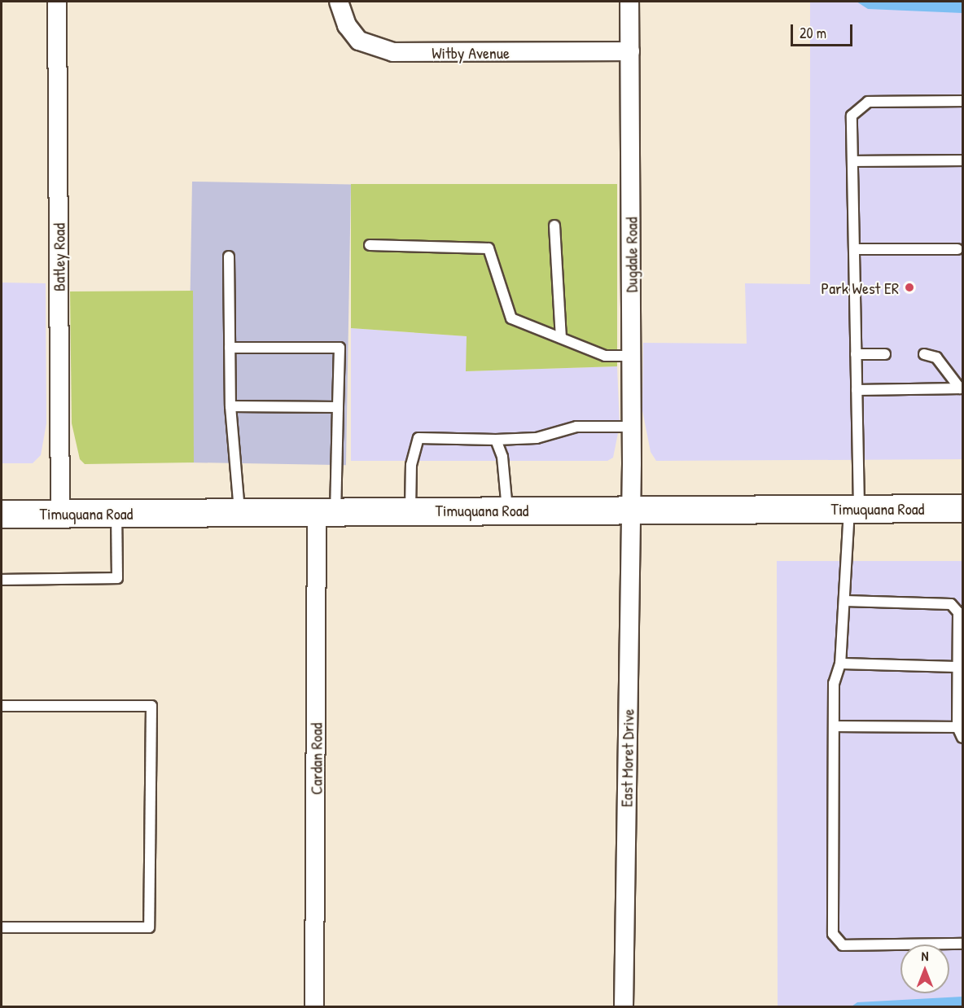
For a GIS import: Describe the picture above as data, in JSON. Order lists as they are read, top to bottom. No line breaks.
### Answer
{"streets":{"main road":["Timuquana Road"],"street":["Witby Avenue","Dugdale Road","Batley Road","East Moret Drive","Cardan Road"]},"crossings":[["Witby Avenue","Dugdale Road"],["Dugdale Road","Timuquana Road"],["Dugdale Road","East Moret Drive"],["Batley Road","Timuquana Road"],["Timuquana Road","East Moret Drive"],["Timuquana Road","Cardan Road"]],"places":["Park West ER"],"scale_bar":"20 m","north":"top"}
